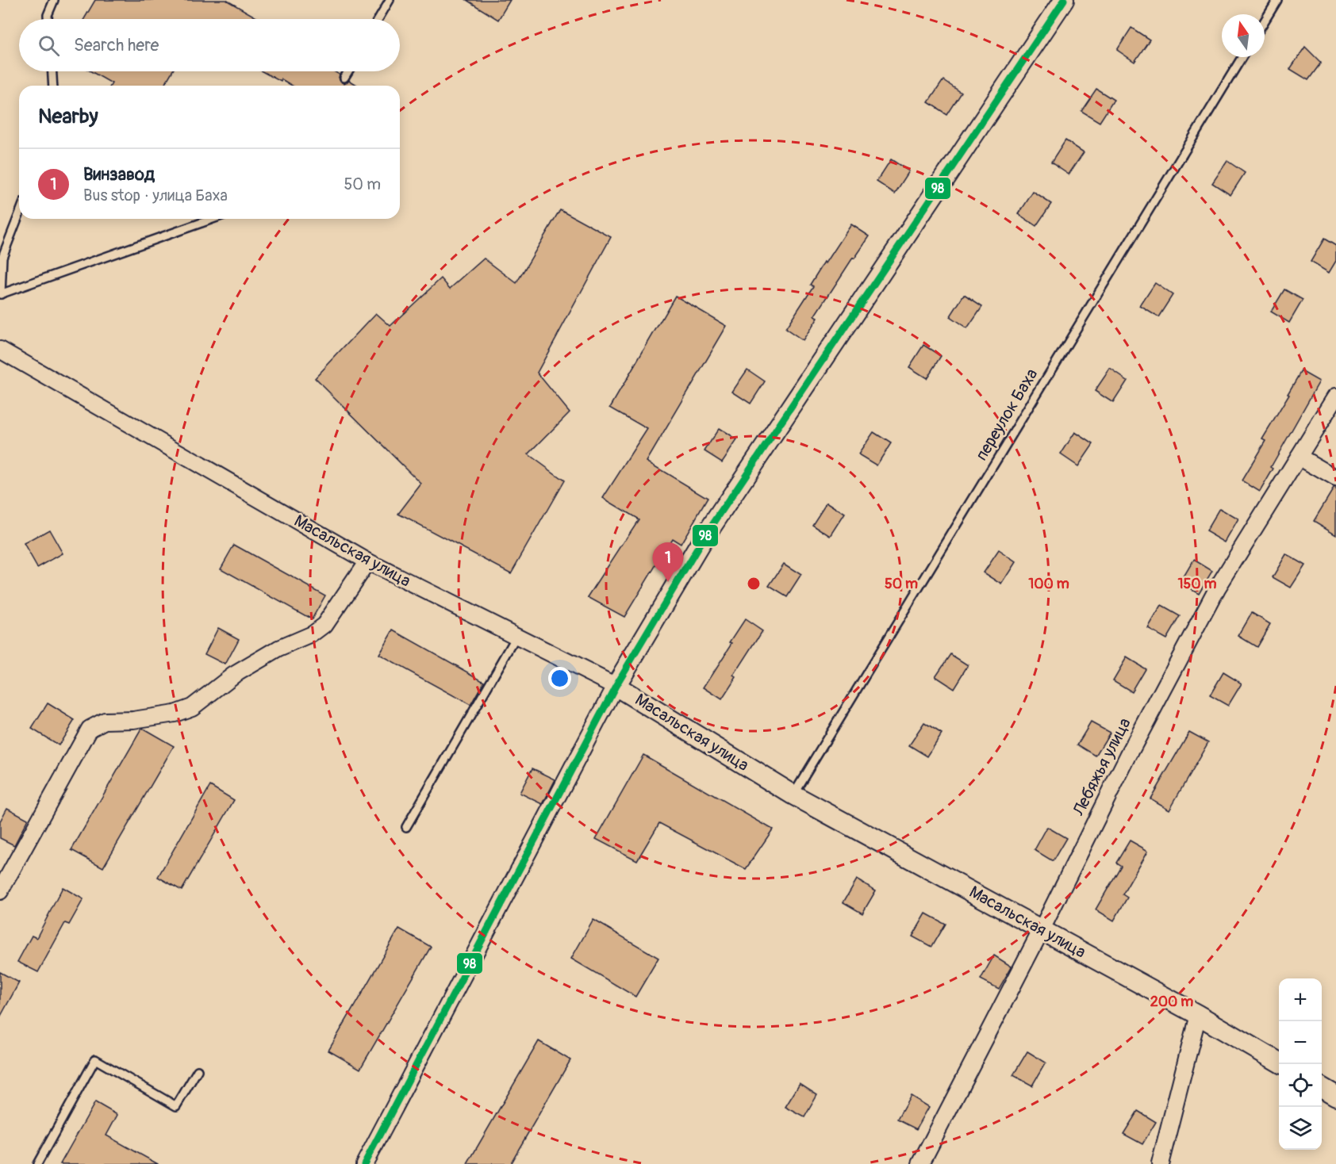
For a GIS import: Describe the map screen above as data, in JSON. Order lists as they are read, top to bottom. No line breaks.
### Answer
{"streets":{"street":["Масальская улица","Лебяжья улица"],"lane":["переулок Баха"]},"crossings":[["переулок Баха","Масальская улица"],["Масальская улица","Лебяжья улица"]],"lines":["transit line 98"],"north":"top","page":{"search":"Search here","heading":"Nearby","list":[{"mark":"1","name":"Винзавод","note":"Bus stop · улица Баха","value":"50 m"}],"pins":"1","map_buttons":["+","−"]},"rings":["50 m","100 m","150 m","200 m"]}
